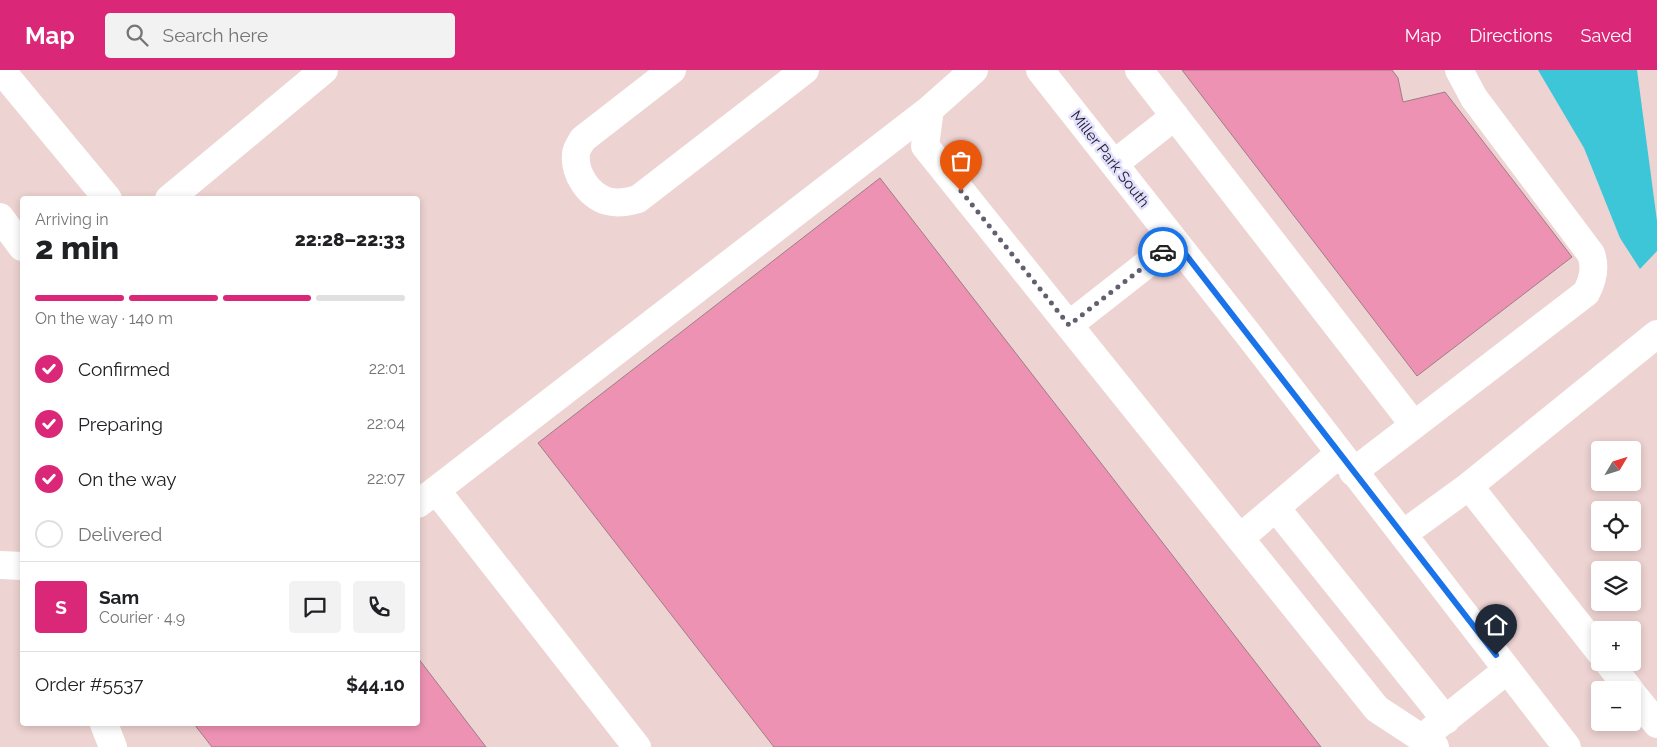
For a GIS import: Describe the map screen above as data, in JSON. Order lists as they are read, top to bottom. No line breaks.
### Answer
{"streets":{"street":["Miller Park South"]},"north":"top right","page":{"header":"Map","search":"Search here","nav":["Map","Directions","Saved"],"heading":["2 min","Arriving in","22:28–22:33"],"panel":["Sam","Courier · 4.9","Order #5537","$44.10"],"bar":"On the way · 140 m","list":[["Confirmed","22:01"],["Preparing","22:04"],["On the way","22:07"],"Delivered"],"map_buttons":["+","−"],"round":"S"}}
